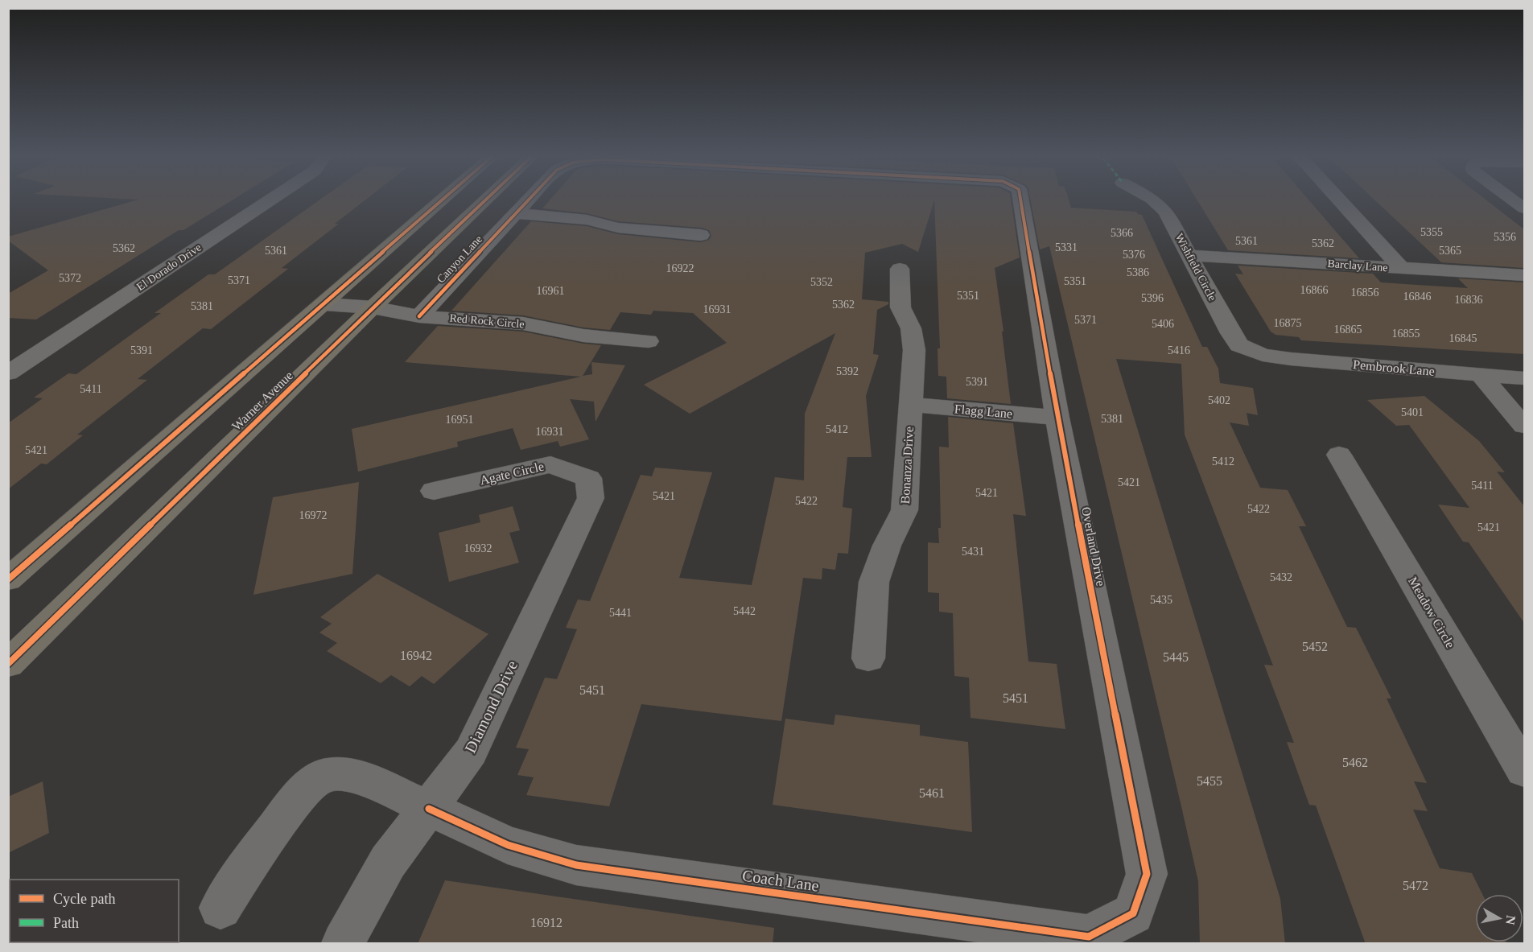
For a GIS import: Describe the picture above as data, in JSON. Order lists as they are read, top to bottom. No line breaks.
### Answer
{"streets":{"main road":["Warner Avenue"],"street":["Canyon Lane","Barclay Lane","El Dorado Drive","Wishfield Circle","Red Rock Circle","Pembrook Lane","Flagg Lane","Bonanza Drive","Agate Circle","Overland Drive","Meadow Circle","Diamond Drive","Coach Lane"]},"crossings":[["Canyon Lane","Red Rock Circle"],["Barclay Lane","Wishfield Circle"],["Wishfield Circle","Pembrook Lane"],["Red Rock Circle","Warner Avenue"],["Flagg Lane","Bonanza Drive"],["Flagg Lane","Overland Drive"],["Agate Circle","Diamond Drive"],["Overland Drive","Coach Lane"],["Diamond Drive","Coach Lane"]],"house_numbers":["5355","5366","5356","5361","5362","5331","5362","5361","5365","5376","16922","5386","5372","5371","5351","5352","16866","16961","16856","5351","16846","5396","16836","5362","5381","16931","5371","16875","5406","16865","16855","16845","5391","5416","5392","5391","5411","5402","5401","5381","16951","5412","16931","5421","5412","5421","5411","5421","5421","5422","5422","16972","5421","16932","5431","5432","5435","5442","5441","5452","16942","5445","5451","5451","5462","5455","5461","5472","16912"],"legend":["Cycle path","Path"],"north":"right"}
